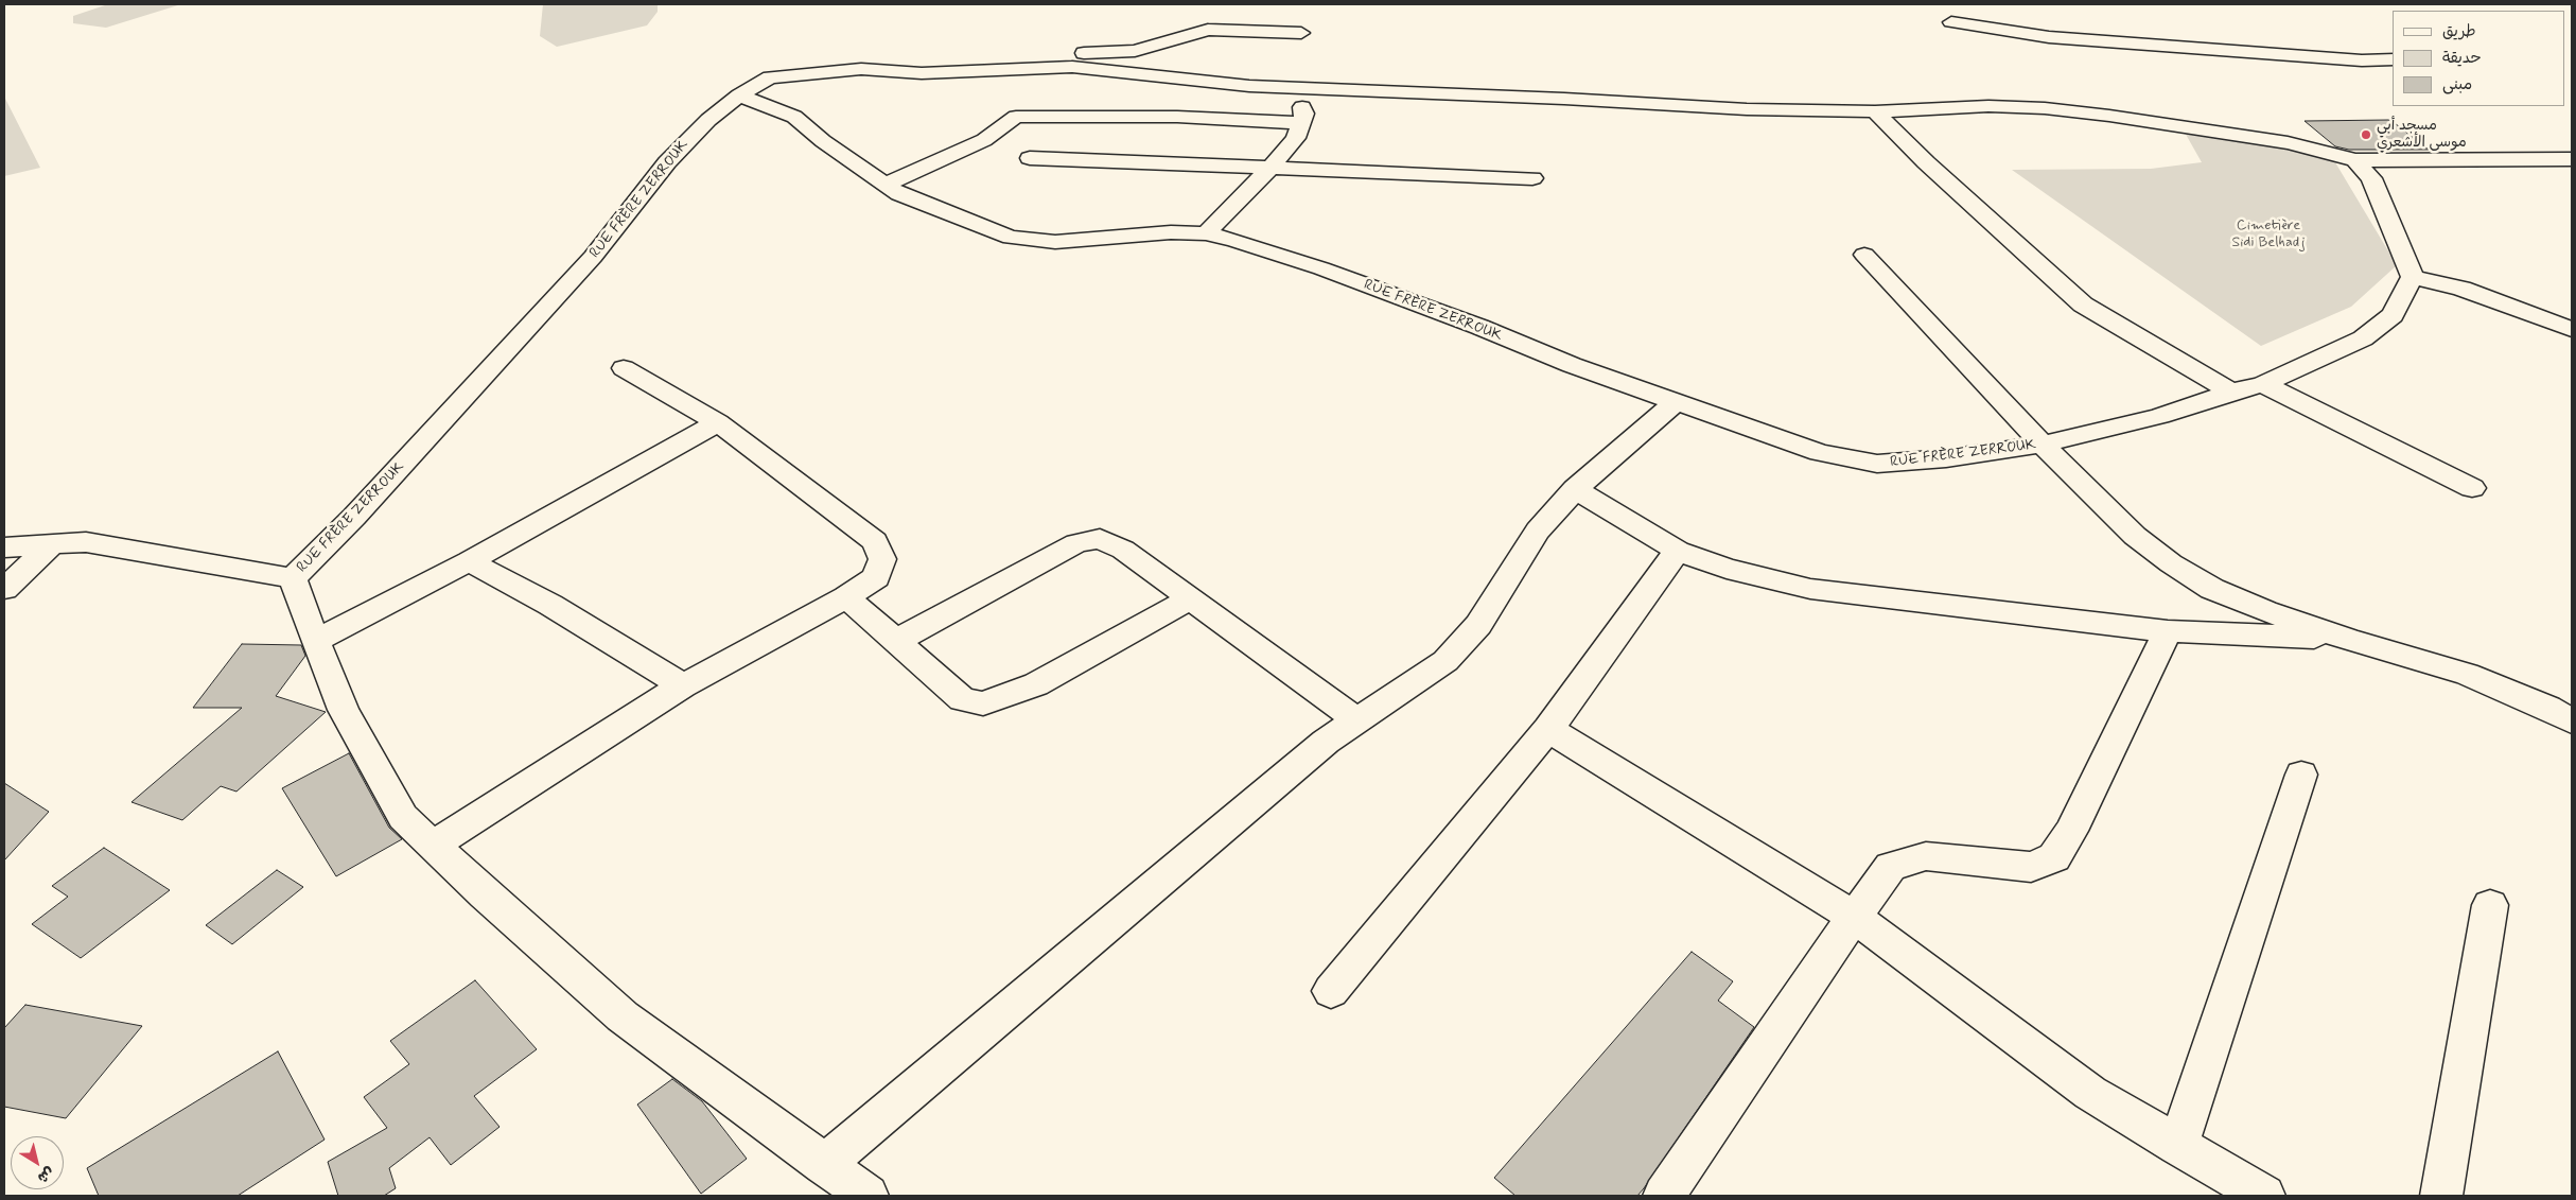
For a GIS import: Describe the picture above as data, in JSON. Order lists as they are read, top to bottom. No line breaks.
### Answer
{"streets":{"street":["RUE FRÈRE ZERROUK"]},"parks":["Cimetière Sidi Belhadj"],"places":["مسجد أبي موسى الأشعري"],"legend":["طريق","حديقة","مبنى"],"north":"bottom right"}
